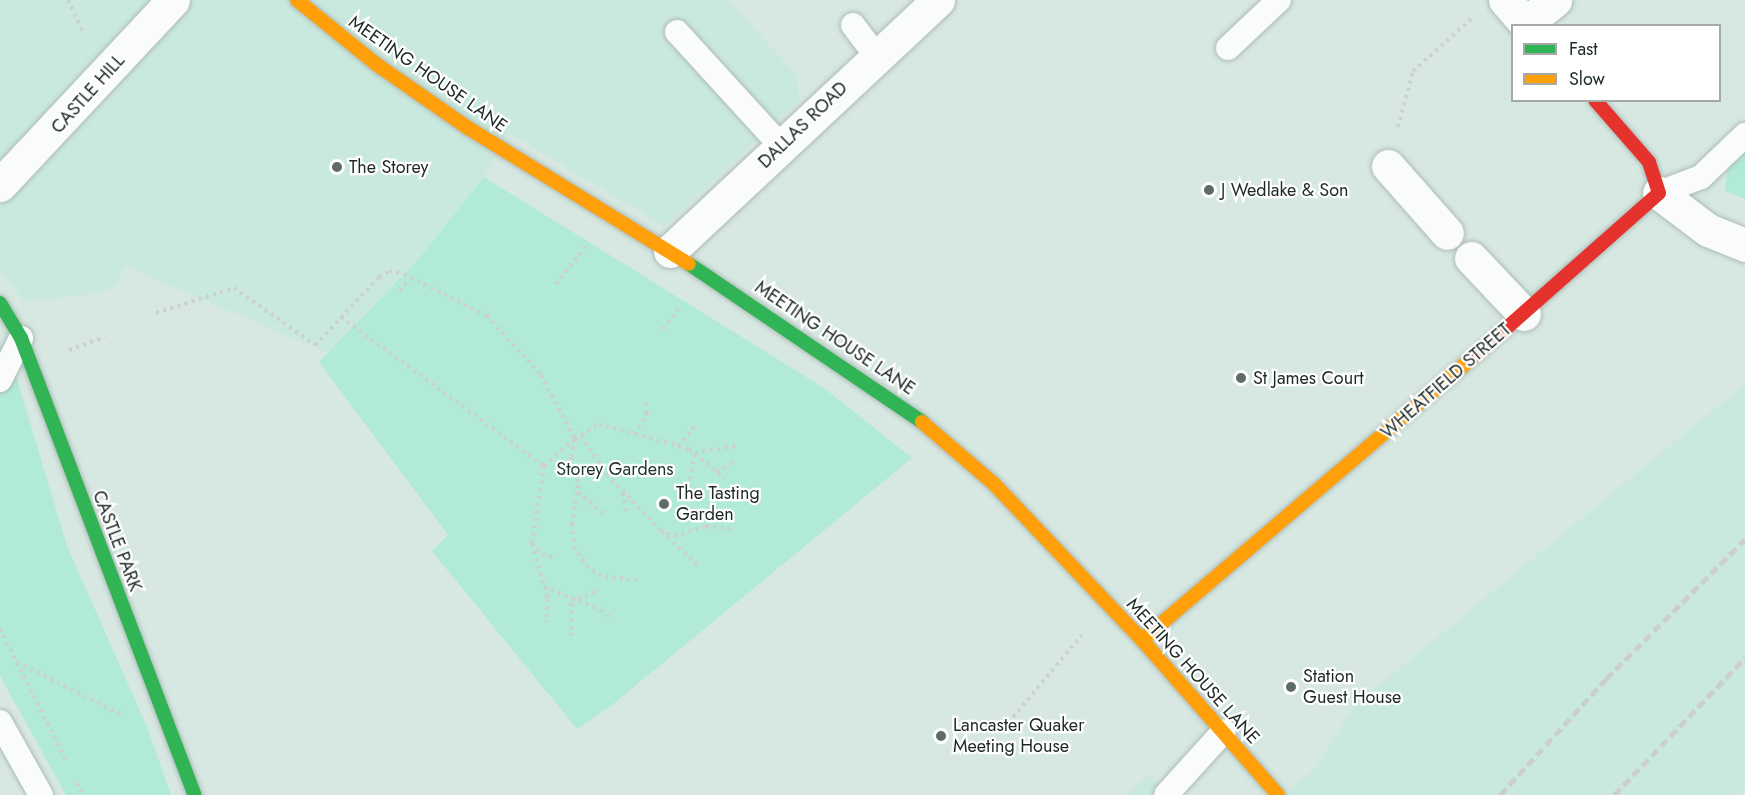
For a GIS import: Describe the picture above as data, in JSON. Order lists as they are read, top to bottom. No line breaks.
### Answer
{"streets":{"street":["MEETING HOUSE LANE","CASTLE HILL","DALLAS ROAD","WHEATFIELD STREET","CASTLE PARK"]},"crossings":[["MEETING HOUSE LANE","DALLAS ROAD"],["MEETING HOUSE LANE","WHEATFIELD STREET"]],"parks":["Storey Gardens"],"places":["The Storey","J Wedlake & Son","St James Court","The Tasting Garden","Station Guest House","Lancaster Quaker Meeting House"],"legend":["Fast","Slow"]}
